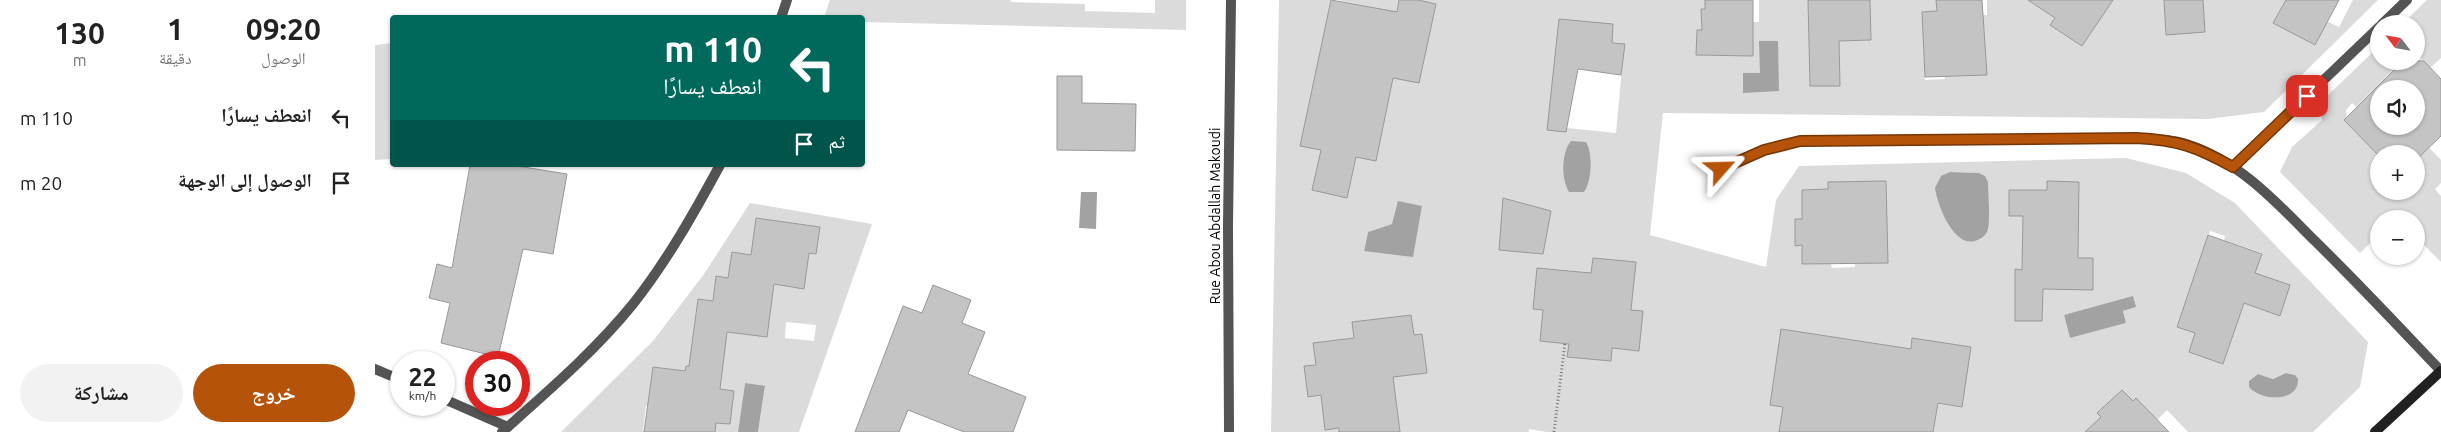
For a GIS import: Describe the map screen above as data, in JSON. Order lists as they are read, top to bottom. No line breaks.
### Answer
{"streets":{"street":["Rue Abou Abdallah Makoudi"]},"north":"top left","page":{"eta":["09:20","الوصول","1","دقيقة","130","m"],"map_buttons":["+","−"],"turn":["110 m","انعطف يسارًا"],"list":[{"name":"انعطف يسارًا","value":"110 m"},{"name":"الوصول إلى الوجهة","value":"20 m"}],"then":"ثم","speed":"22 km/h","limit":"30","buttons":["خروج","مشاركة"]}}
